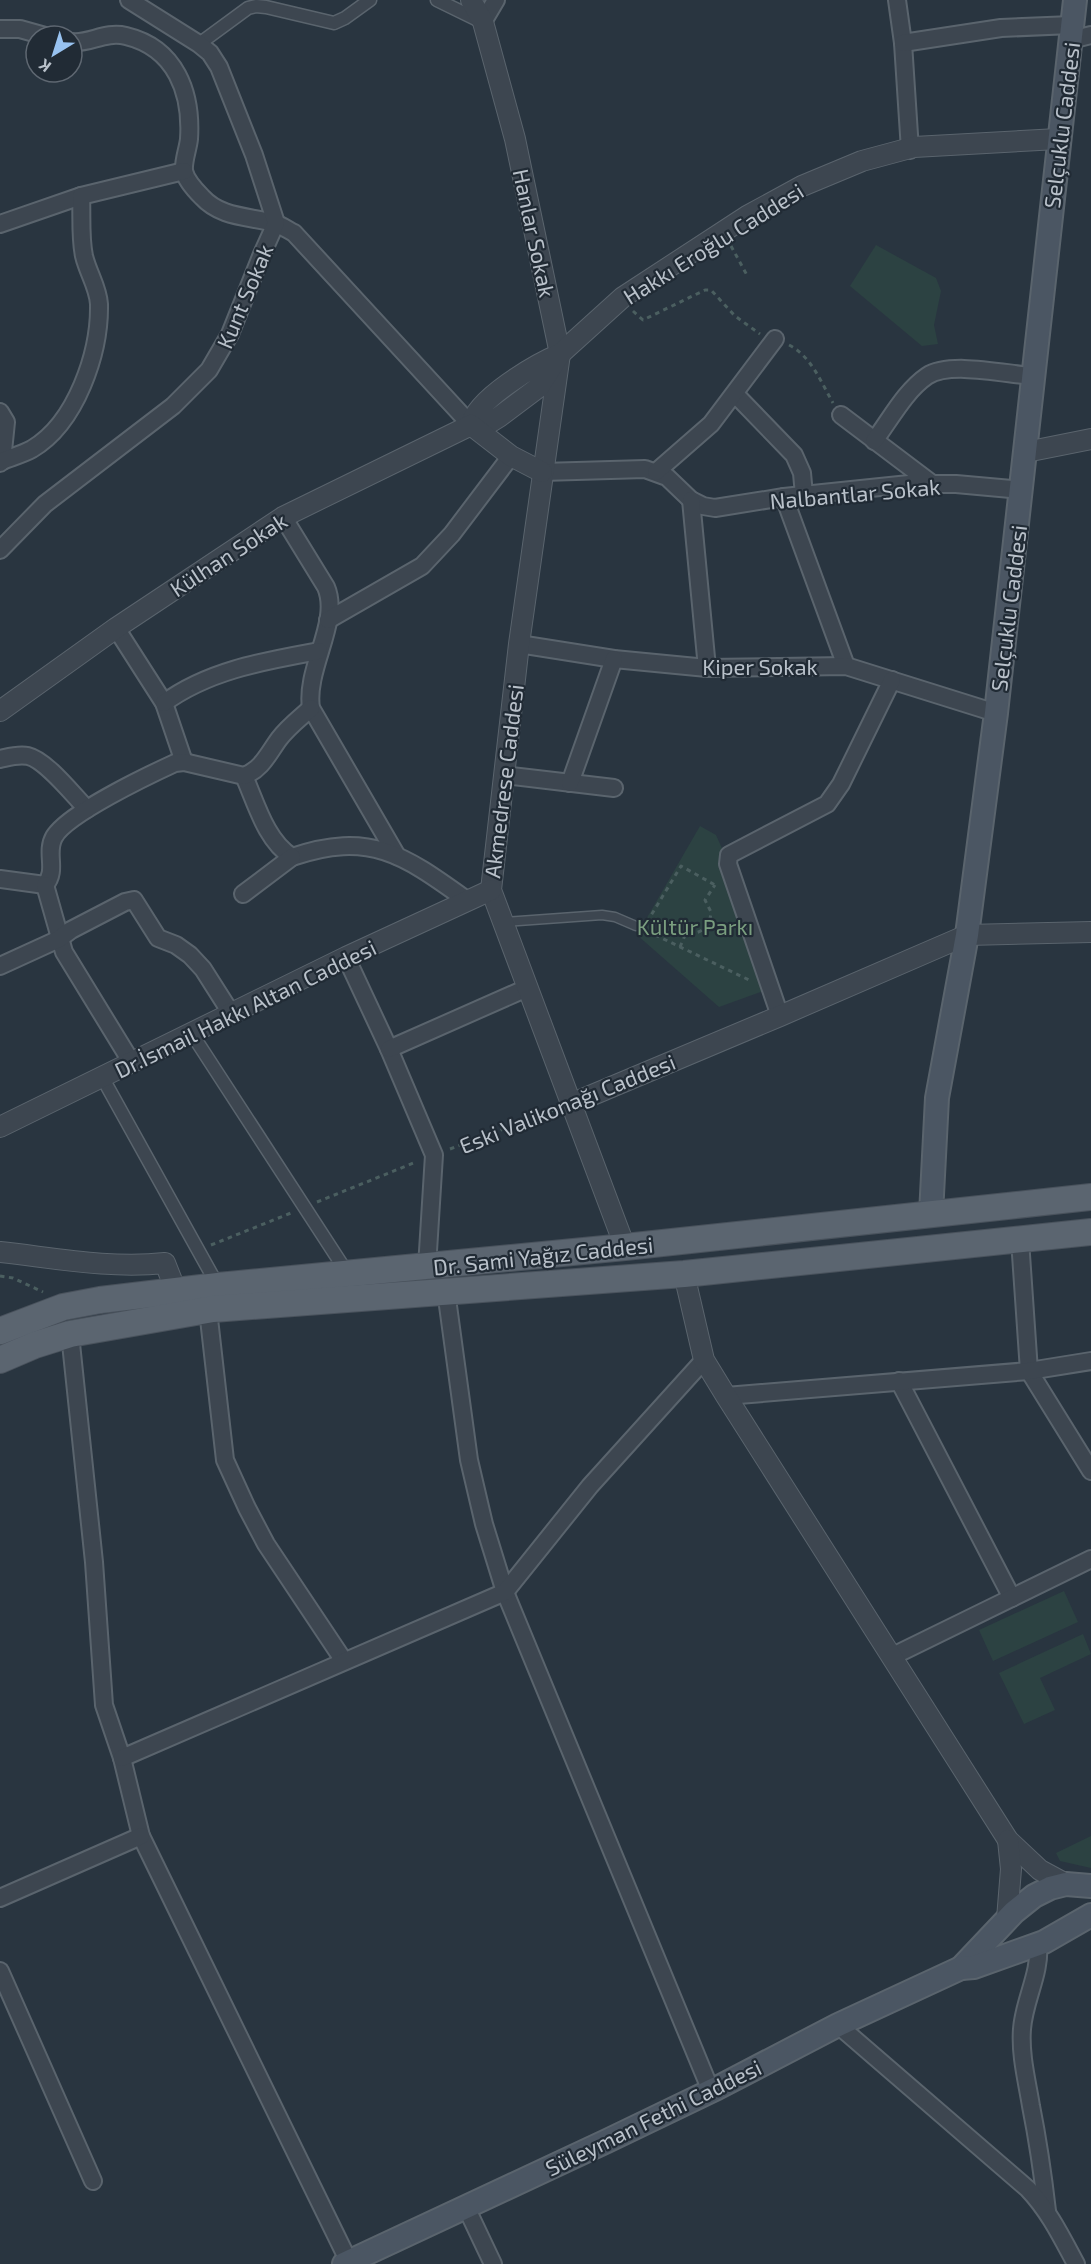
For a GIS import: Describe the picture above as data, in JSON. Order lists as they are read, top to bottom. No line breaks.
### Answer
{"streets":{"main road":["Selçuklu Caddesi","Dr. Sami Yağız Caddesi","Süleyman Fethi Caddesi"],"street":["Hanlar Sokak","Hakkı Eroğlu Caddesi","Kunt Sokak","Nalbantlar Sokak","Külhan Sokak","Kiper Sokak","Akmedrese Caddesi","Dr.İsmail Hakkı Altan Caddesi","Eski Valikonağı Caddesi"]},"crossings":[["Selçuklu Caddesi","Hakkı Eroğlu Caddesi"],["Selçuklu Caddesi","Nalbantlar Sokak"],["Selçuklu Caddesi","Kiper Sokak"],["Selçuklu Caddesi","Eski Valikonağı Caddesi"],["Selçuklu Caddesi","Dr. Sami Yağız Caddesi"],["Hanlar Sokak","Hakkı Eroğlu Caddesi"],["Hanlar Sokak","Nalbantlar Sokak"],["Hanlar Sokak","Akmedrese Caddesi"],["Nalbantlar Sokak","Akmedrese Caddesi"],["Kiper Sokak","Akmedrese Caddesi"],["Akmedrese Caddesi","Dr.İsmail Hakkı Altan Caddesi"],["Akmedrese Caddesi","Eski Valikonağı Caddesi"],["Akmedrese Caddesi","Dr. Sami Yağız Caddesi"]],"parks":["Kültür Parkı"],"north":"bottom left"}
